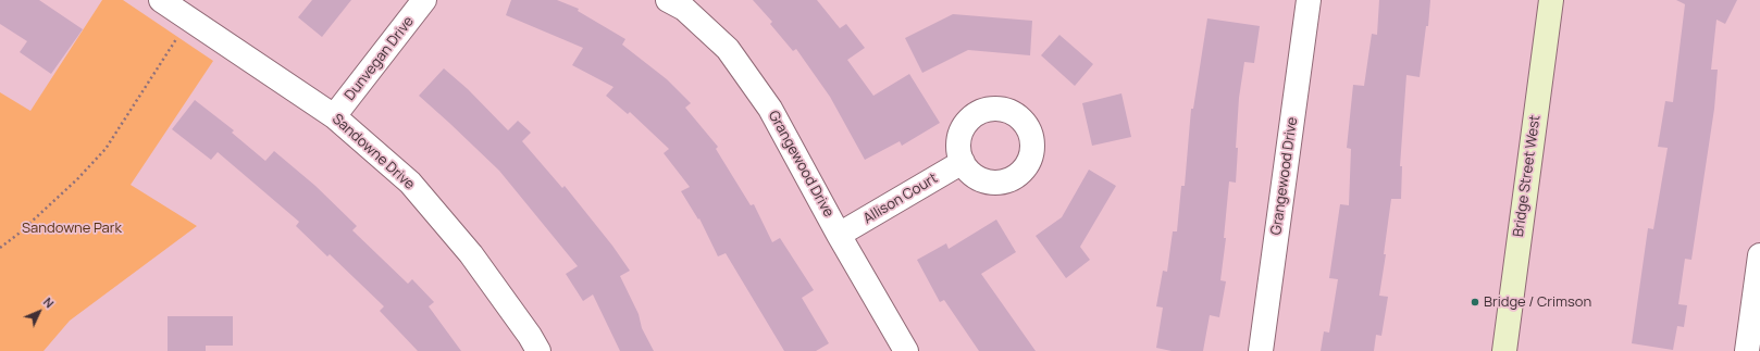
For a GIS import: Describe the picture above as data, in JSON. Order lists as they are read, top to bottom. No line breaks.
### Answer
{"streets":{"main road":["Bridge Street West"],"street":["Dunvegan Drive","Sandowne Drive","Grangewood Drive","Allison Court"]},"crossings":[["Dunvegan Drive","Sandowne Drive"],["Grangewood Drive","Allison Court"]],"parks":["Sandowne Park"],"places":["Bridge / Crimson"],"north":"top right"}
